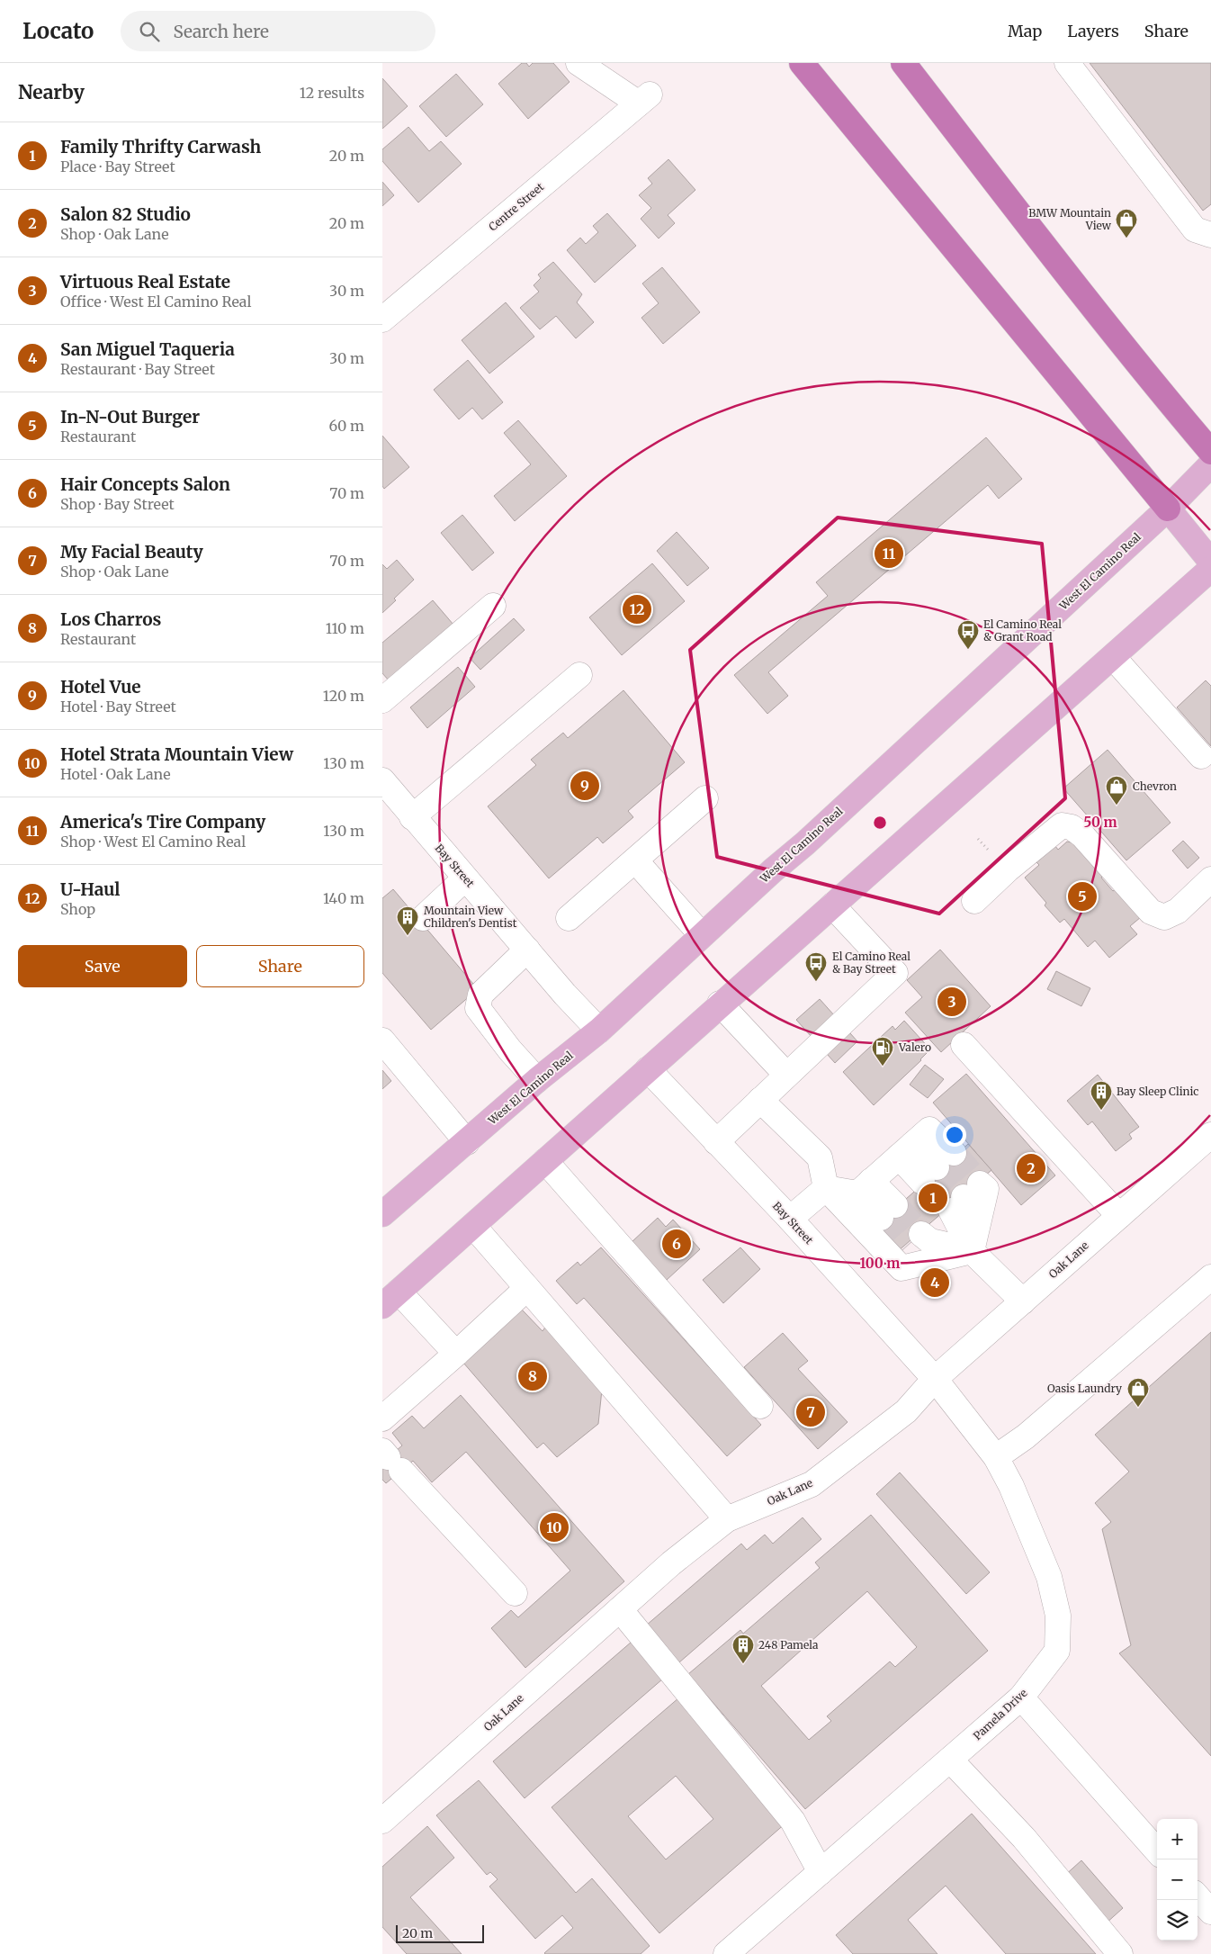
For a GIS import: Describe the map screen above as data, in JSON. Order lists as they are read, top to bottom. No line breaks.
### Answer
{"streets":{"main road":["West El Camino Real"],"street":["Centre Street","Bay Street","Oak Lane","Pamela Drive"]},"crossings":[["West El Camino Real","Bay Street"],["Bay Street","Oak Lane"],["Bay Street","Pamela Drive"],["Oak Lane","Pamela Drive"]],"places":{"shop":["BMW Mountain View","Chevron","Oasis Laundry"],"bus stop":["El Camino Real & Grant Road","El Camino Real & Bay Street"],"building":["Mountain View Children's Dentist","Bay Sleep Clinic","248 Pamela"],"fuel station":["Valero"]},"scale_bar":"20 m","page":{"header":"Locato","search":"Search here","nav":["Map","Layers","Share"],"heading":["Nearby","12 results"],"list":[{"mark":"1","name":"Family Thrifty Carwash","note":"Place · Bay Street","value":"20 m"},{"mark":"2","name":"Salon 82 Studio","note":"Shop · Oak Lane","value":"20 m"},{"mark":"3","name":"Virtuous Real Estate","note":"Office · West El Camino Real","value":"30 m"},{"mark":"4","name":"San Miguel Taqueria","note":"Restaurant · Bay Street","value":"30 m"},{"mark":"5","name":"In-N-Out Burger","note":"Restaurant","value":"60 m"},{"mark":"6","name":"Hair Concepts Salon","note":"Shop · Bay Street","value":"70 m"},{"mark":"7","name":"My Facial Beauty","note":"Shop · Oak Lane","value":"70 m"},{"mark":"8","name":"Los Charros","note":"Restaurant","value":"110 m"},{"mark":"9","name":"Hotel Vue","note":"Hotel · Bay Street","value":"120 m"},{"mark":"10","name":"Hotel Strata Mountain View","note":"Hotel · Oak Lane","value":"130 m"},{"mark":"11","name":"America's Tire Company","note":"Shop · West El Camino Real","value":"130 m"},{"mark":"12","name":"U-Haul","note":"Shop","value":"140 m"}],"pins":["11","12","9","5","3","2","1","6","4","8","7","10"],"buttons":["Save","Share"],"map_buttons":["+","−"],"scale":"20 m"},"rings":["50 m","100 m"]}
